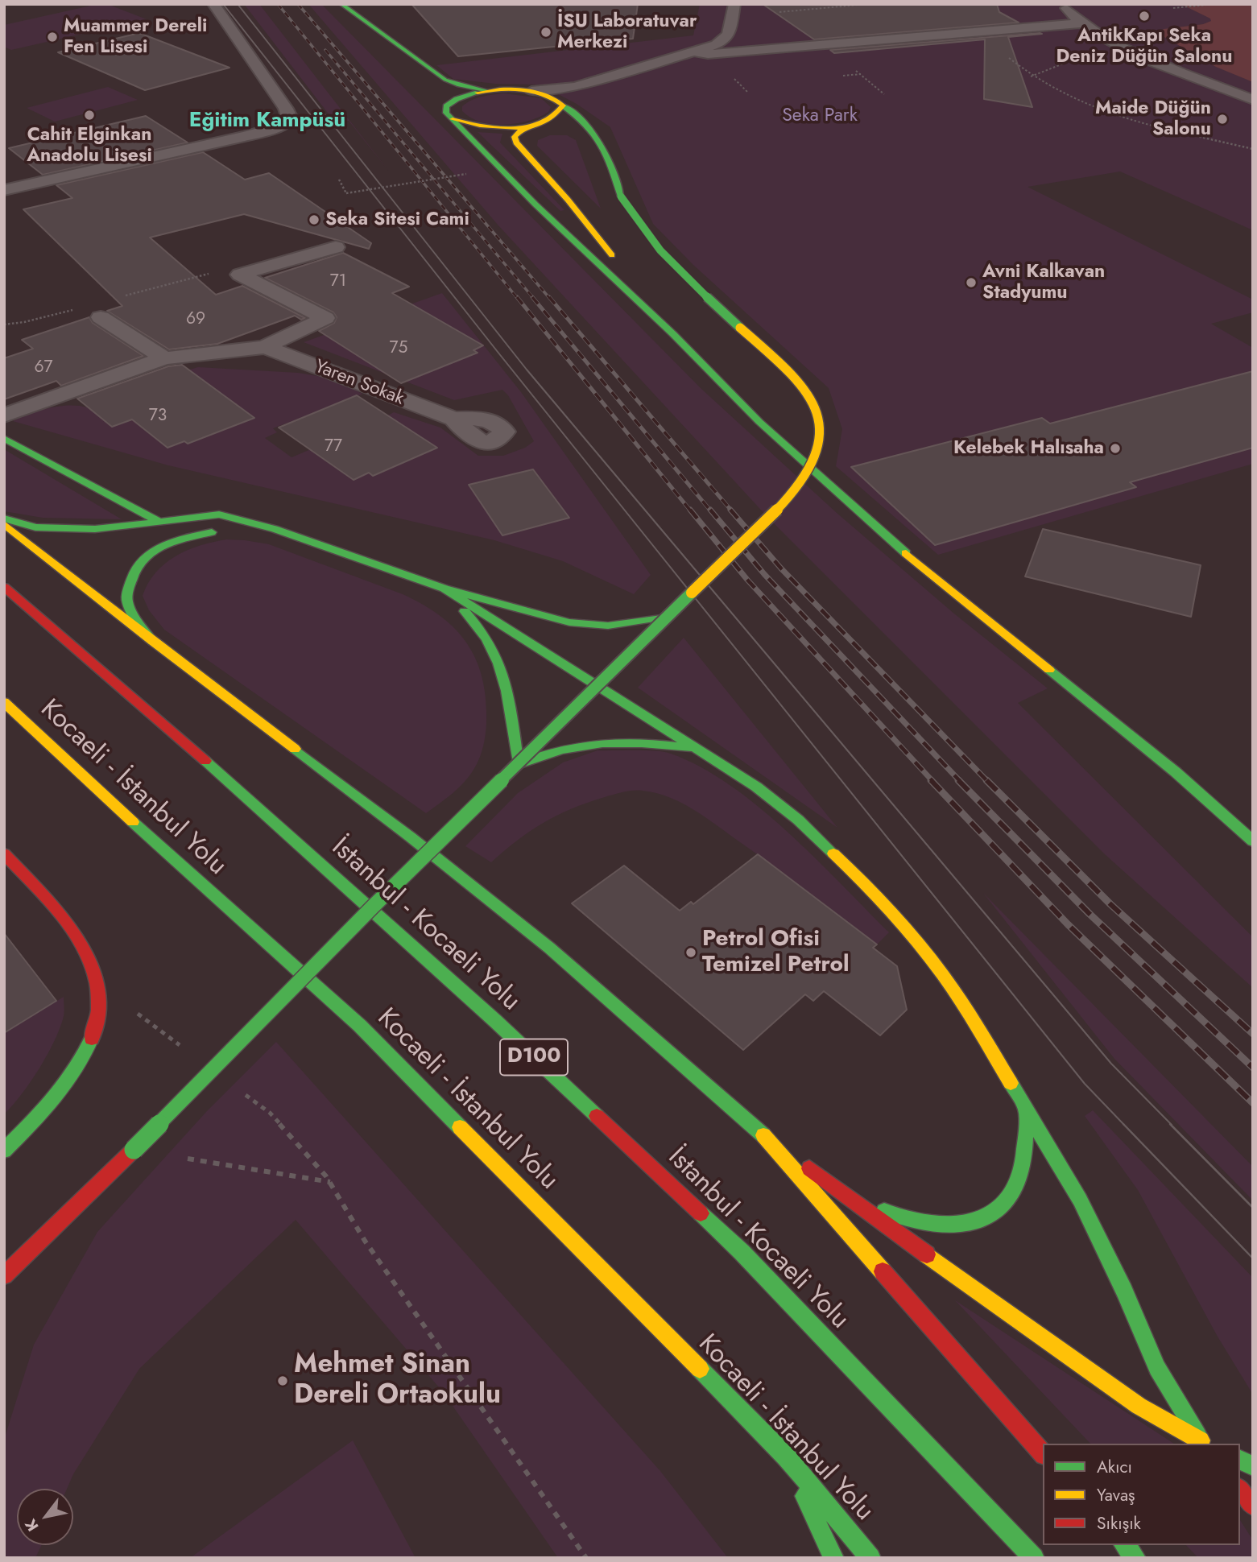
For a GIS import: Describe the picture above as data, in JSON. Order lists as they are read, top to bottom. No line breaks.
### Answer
{"streets":{"main road":["Kocaeli - İstanbul Yolu","İstanbul - Kocaeli Yolu","D100"],"street":["Yaren Sokak"]},"districts":["Eğitim Kampüsü"],"parks":["Seka Park"],"places":["AntikKapı Seka Deniz Düğün Salonu","İSU Laboratuvar Merkezi","Muammer Dereli Fen Lisesi","Cahit Elginkan Anadolu Lisesi","Maide Düğün Salonu","Seka Sitesi Cami","Avni Kalkavan Stadyumu","Kelebek Halısaha","Petrol Ofisi Temizel Petrol","Mehmet Sinan Dereli Ortaokulu"],"house_numbers":["71","69","75","67","73","77"],"legend":["Akıcı","Yavaş","Sıkışık"],"north":"bottom left"}
